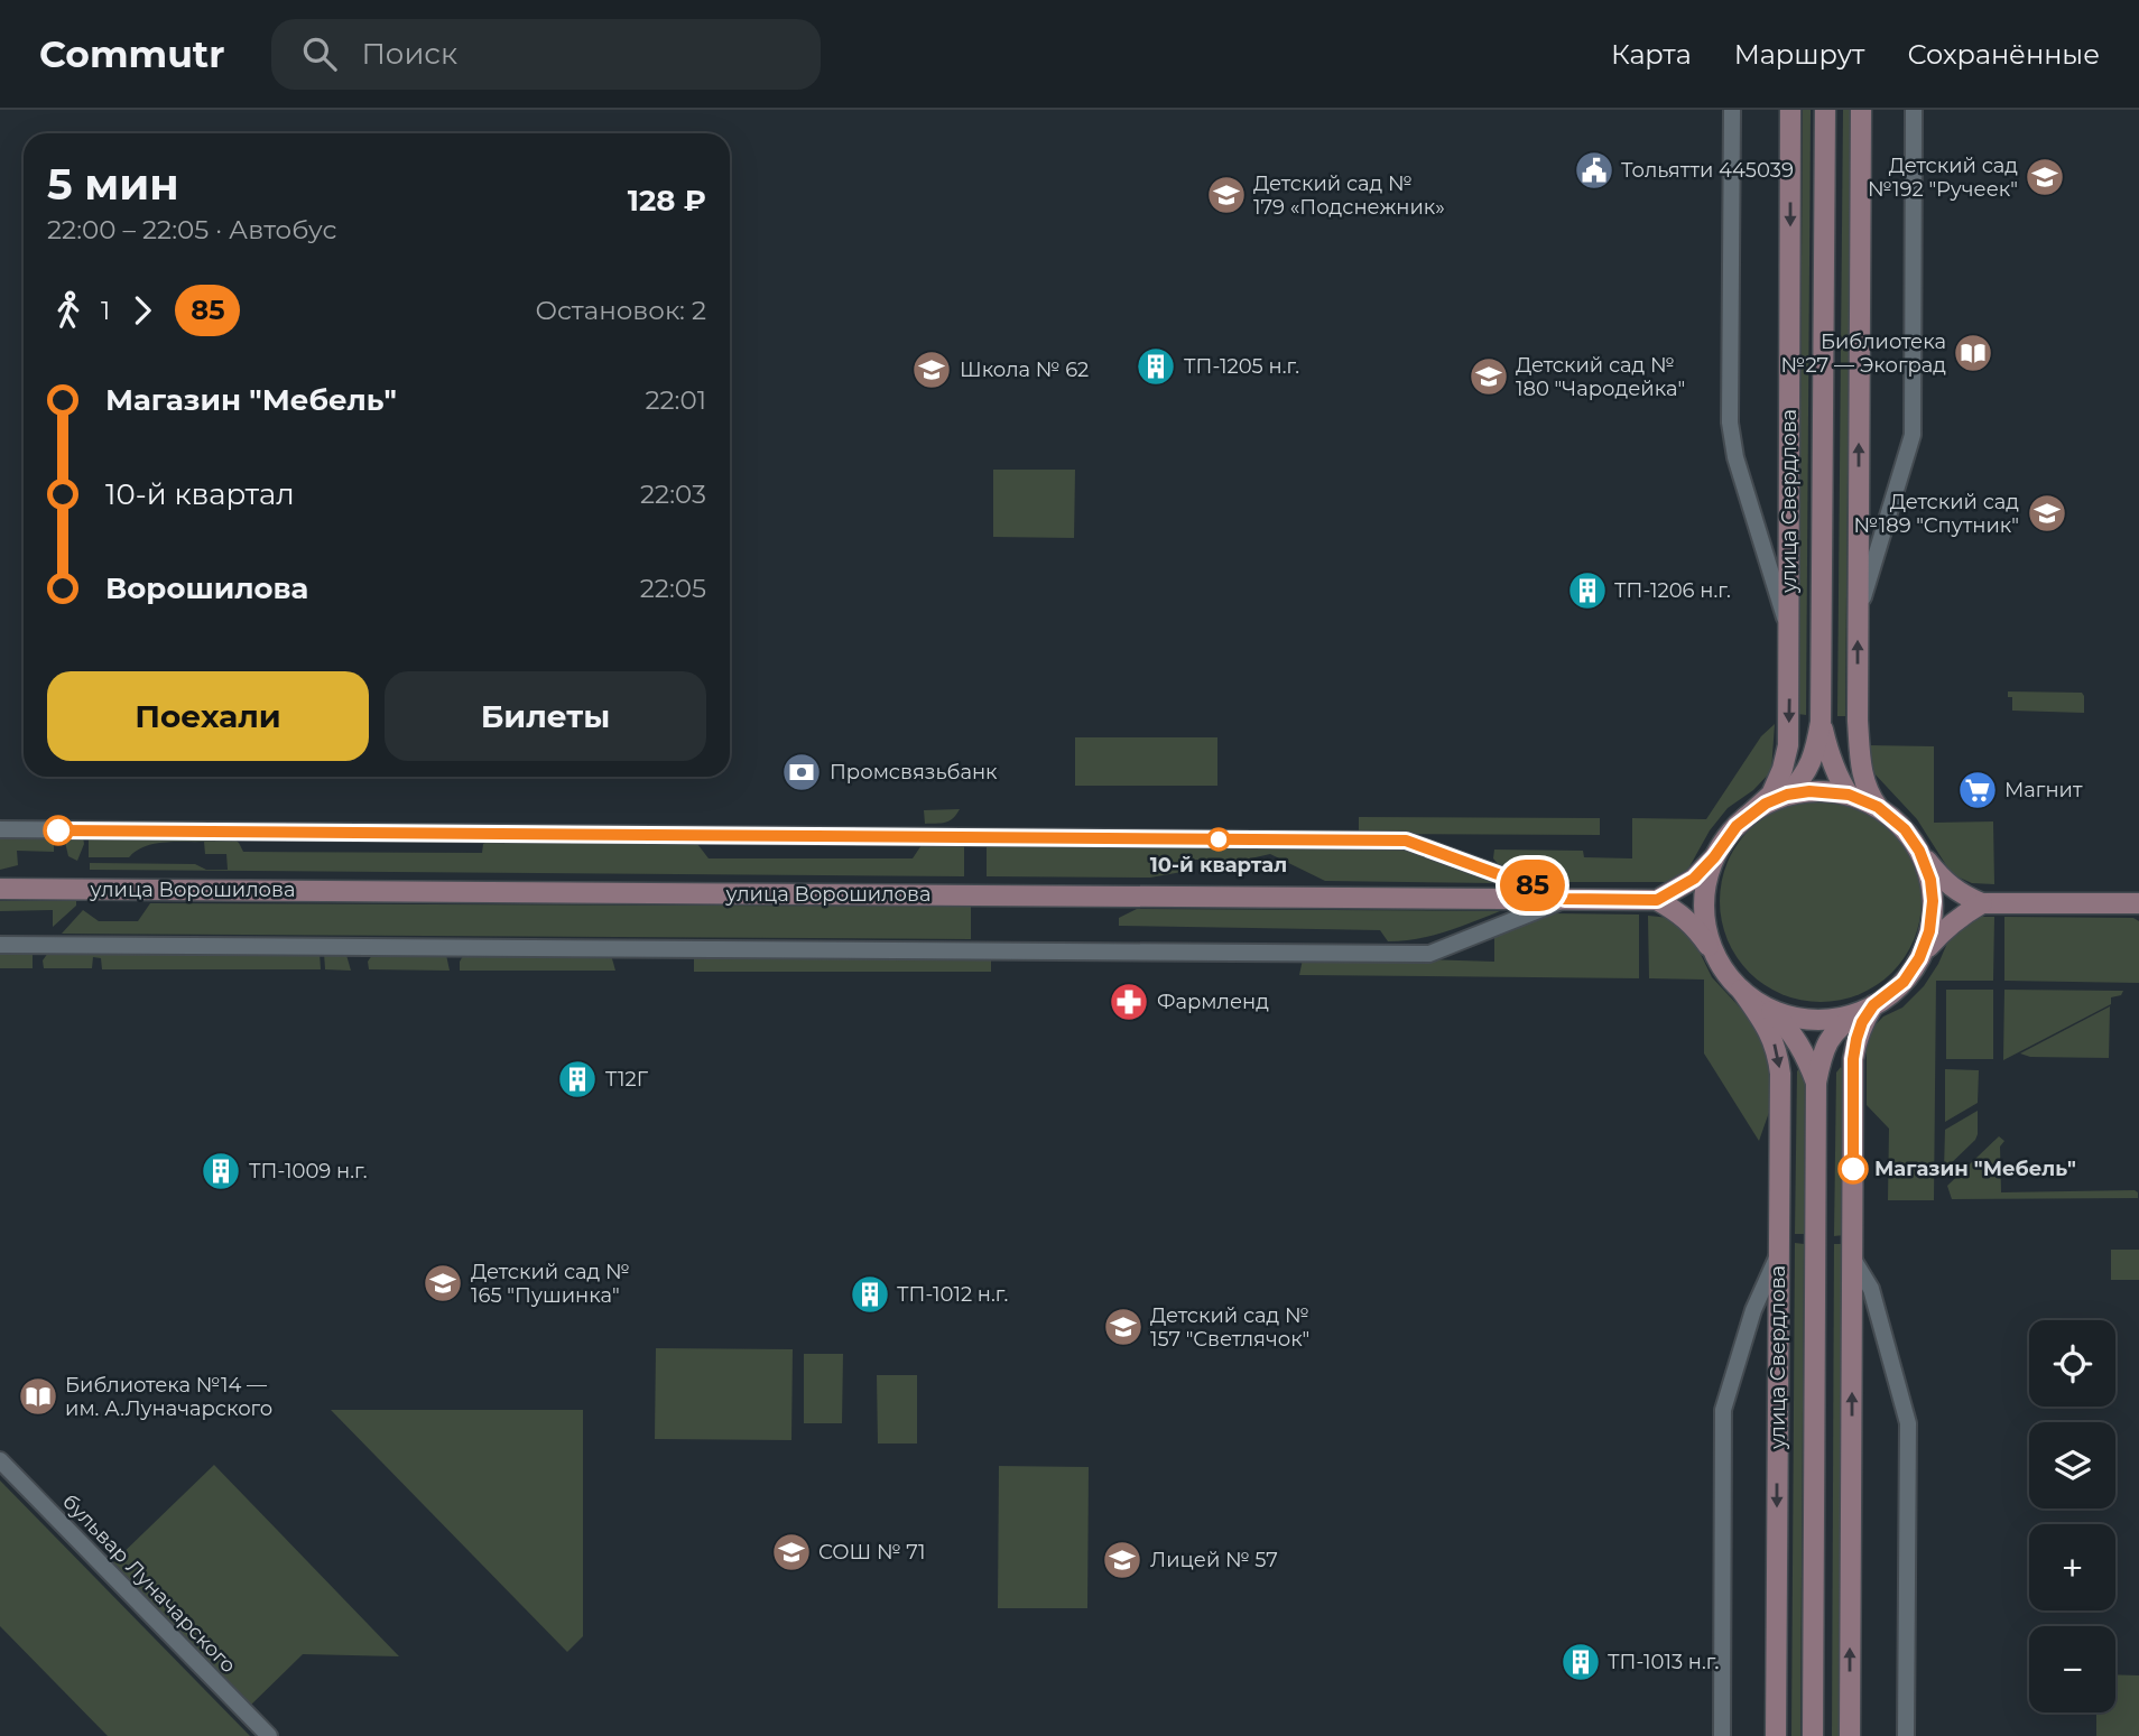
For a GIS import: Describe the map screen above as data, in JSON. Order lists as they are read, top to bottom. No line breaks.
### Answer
{"streets":{"main road":["улица Свердлова","улица Ворошилова"],"street":["бульвар Луначарского"]},"places":{"public building":["Тольятти 445039"],"school or university":["Детский сад №192 \"Ручеек\"","Детский сад № 179 «Подснежник»","Школа № 62","Детский сад № 180 \"Чародейка\"","Детский сад №189 \"Спутник\"","Детский сад № 165 \"Пушинка\"","Детский сад № 157 \"Светлячок\"","СОШ № 71","Лицей № 57"],"library":["Библиотека №27 — Экоград","Библиотека №14 — им. А.Луначарского"],"building":["ТП-1205 н.г.","ТП-1206 н.г.","T12Г","ТП-1009 н.г.","ТП-1012 н.г.","ТП-1013 н.г."],"bank":["Промсвязьбанк"],"supermarket":["Магнит"],"other":["10-й квартал","Магазин \"Мебель\""],"pharmacy":["Фармленд"]},"lines":["bus line 85"],"page":{"header":"Commutr","search":"Поиск","nav":["Карта","Маршрут","Сохранённые"],"on_map":"85","heading":["5 мин","22:00 – 22:05 · Автобус","128 ₽"],"legs":["1","85","Остановок: 2"],"list":[{"name":"Магазин \"Мебель\"","value":"22:01"},{"name":"10-й квартал","value":"22:03"},{"name":"Ворошилова","value":"22:05"}],"buttons":["Поехали","Билеты"],"map_buttons":["+","−"]}}
